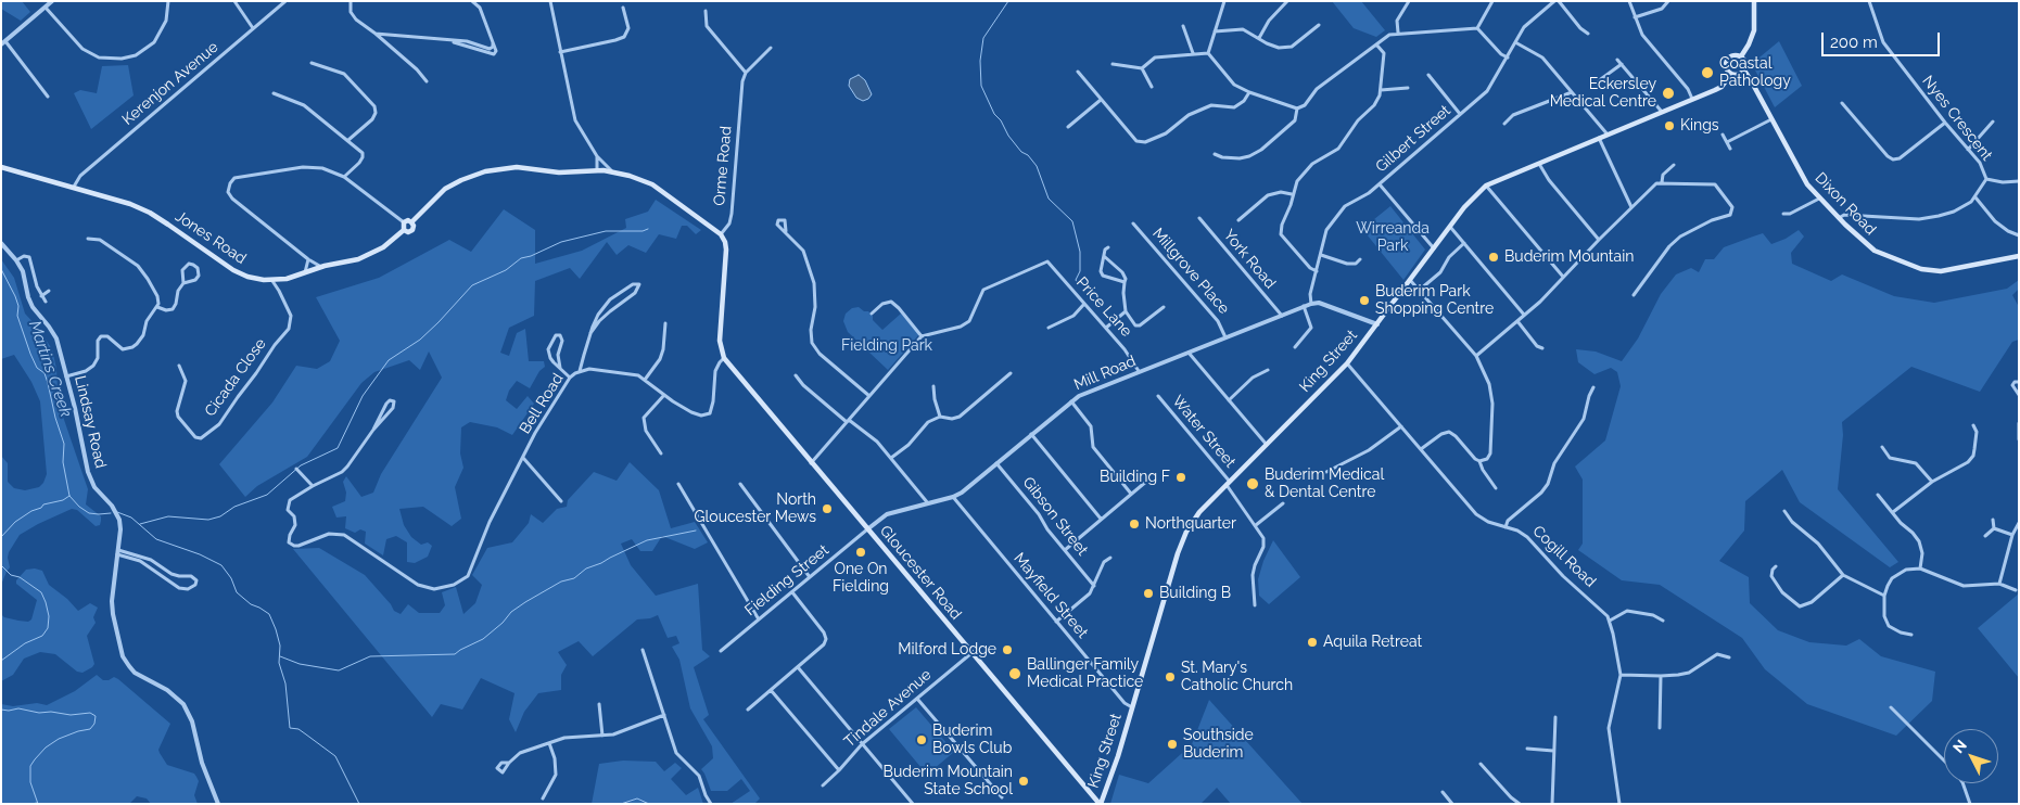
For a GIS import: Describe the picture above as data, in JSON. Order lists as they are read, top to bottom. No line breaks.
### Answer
{"streets":{"main road":["Dixon Road","Jones Road","King Street","Gloucester Road"],"street":["Kerenjon Avenue","Nyes Crescent","Gilbert Street","Orme Road","York Road","Millgrove Place","Price Lane","Mill Road","Cicada Close","Bell Road","Lindsay Road","Water Street","Gibson Street","Cogill Road","Fielding Street","Mayfield Street","Tindale Avenue"]},"crossings":[["Kerenjon Avenue","Jones Road"],["Nyes Crescent","Dixon Road"],["Gilbert Street","Mill Road"],["Dixon Road","King Street"],["York Road","Mill Road"],["Millgrove Place","Mill Road"],["Price Lane","Mill Road"],["King Street","Mill Road"],["King Street","Water Street"],["King Street","Cogill Road"],["King Street","Gloucester Road"],["King Street","Mayfield Street"],["Mill Road","Gibson Street"],["Mill Road","Gloucester Road"],["Mill Road","Fielding Street"],["Mill Road","Mayfield Street"],["Bell Road","Gloucester Road"],["Gloucester Road","Fielding Street"],["Gloucester Road","Tindale Avenue"]],"water":["Martins Creek"],"parks":["Wirreanda Park","Fielding Park"],"places":["Coastal Pathology","Eckersley Medical Centre","Kings","Buderim Mountain","Buderim Park Shopping Centre","Building F","Buderim Medical & Dental Centre","North Gloucester Mews","Northquarter","One On Fielding","Building B","Aquila Retreat","Milford Lodge","Ballinger Family Medical Practice","St. Mary's Catholic Church","Buderim Bowls Club","Southside Buderim","Buderim Mountain State School"],"scale_bar":"200 m","north":"top left"}
